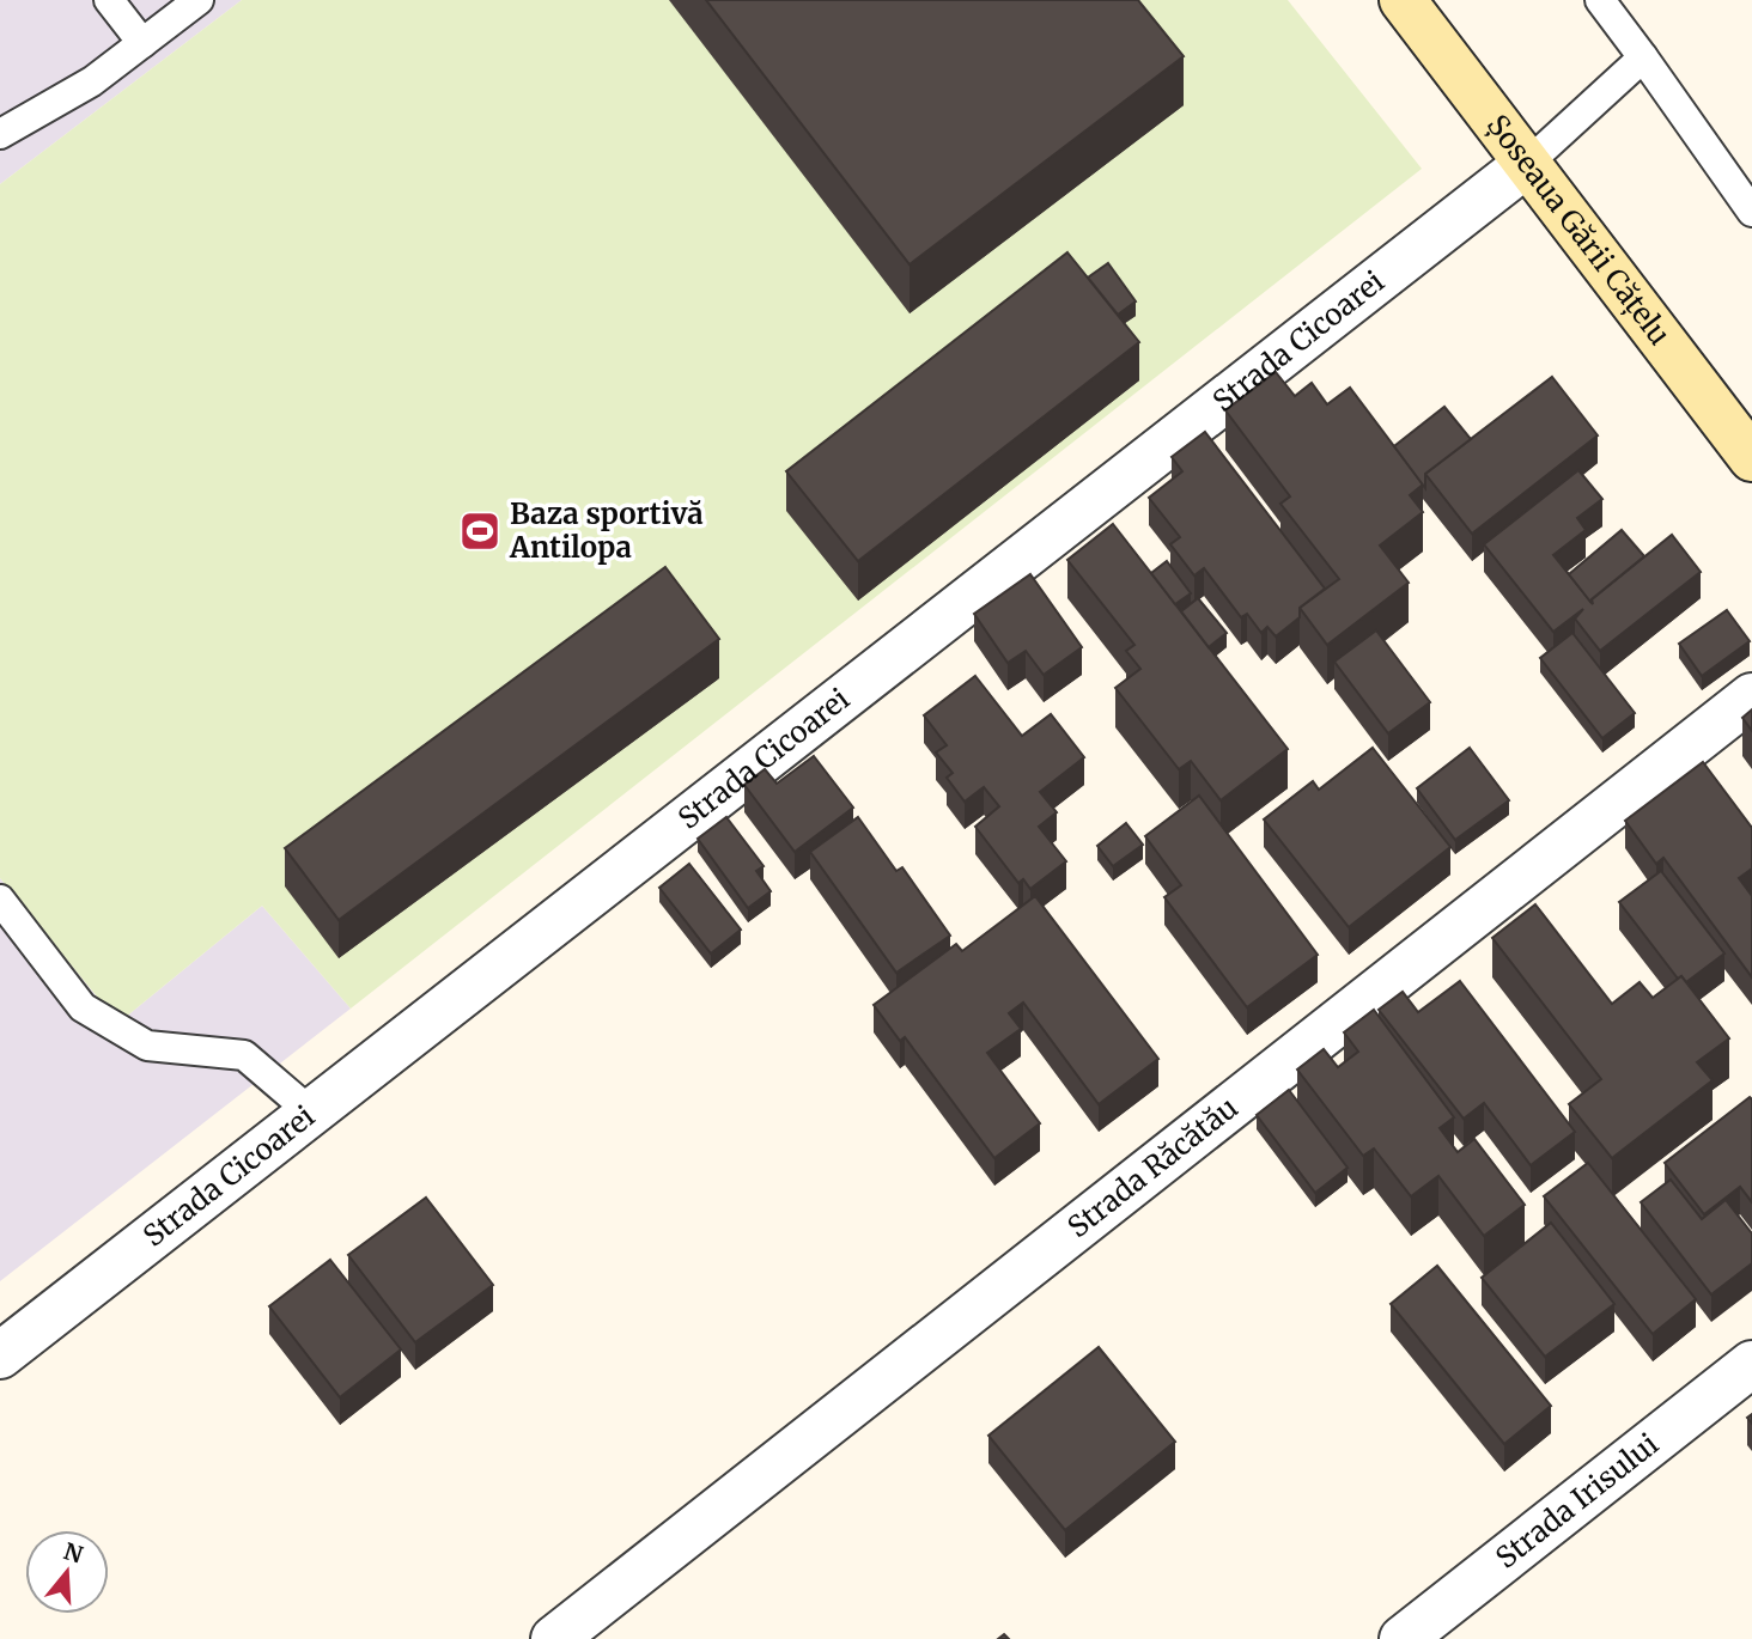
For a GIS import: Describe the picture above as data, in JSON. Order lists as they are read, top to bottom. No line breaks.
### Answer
{"streets":{"main road":["Șoseaua Gării Cățelu"],"street":["Strada Cicoarei","Strada Răcătău","Strada Irisului"]},"crossings":[["Șoseaua Gării Cățelu","Strada Cicoarei"]],"places":{"sports":["Baza sportivă Antilopa"]},"north":"top"}
